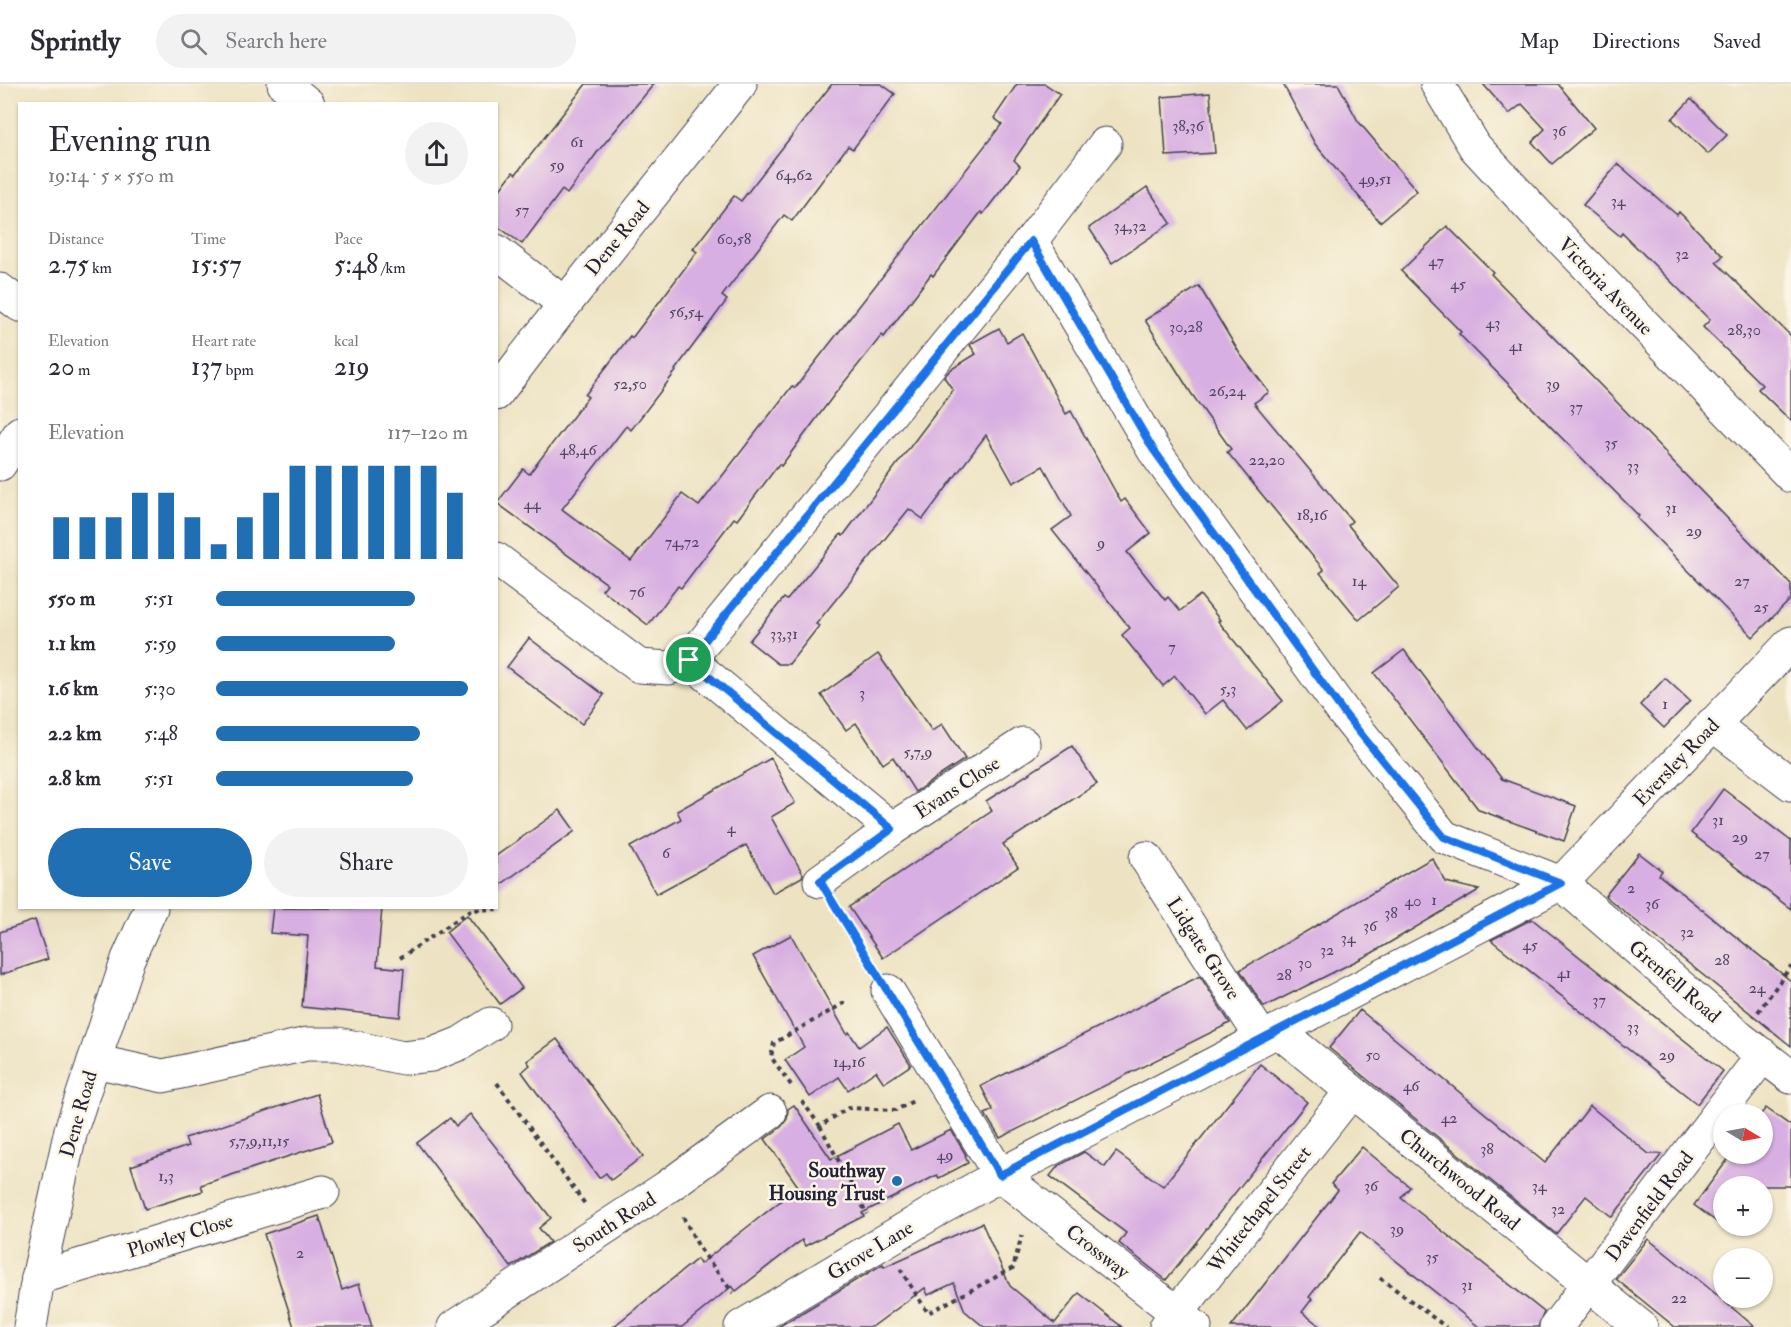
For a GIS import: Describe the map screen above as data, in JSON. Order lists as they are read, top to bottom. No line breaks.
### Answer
{"streets":{"street":["Dene Road","Victoria Avenue","Eversley Road","Evans Close","Lidgate Grove","Grenfell Road","Churchwood Road","Davenfield Road","Whitechapel Street","South Road","Plowley Close","Grove Lane","Crossway"]},"crossings":[["Dene Road","Plowley Close"],["Eversley Road","Grenfell Road"],["Lidgate Grove","Churchwood Road"],["Grenfell Road","Davenfield Road"],["Churchwood Road","Davenfield Road"],["Churchwood Road","Whitechapel Street"],["Whitechapel Street","Crossway"],["Grove Lane","Crossway"]],"places":["Southway Housing Trust"],"house_numbers":["38,36","36","61","59","64,62","49,51","34","57","34,32","60,58","32","47","45","56,54","43","30,28","28,30","41","52,50","39","26,24","37","35","48,46","22,20","33","44","31","18,16","29","74,72","9","14","27","76","25","33,31","7","5,3","3","1","5,7,9","31","4","29","6","27","2","1","40","36","38","36","32","34","45","32","28","30","41","28","24","37","33","50","29","14,16","46","42","5,7,9,11,15","38","49","1,3","36","34","32","39","2","35","31","22"],"north":"right","page":{"header":"Sprintly","search":"Search here","nav":["Map","Directions","Saved"],"heading":["Evening run","19:14 · 5 × 550 m"],"stats":[["Distance","2.75 km"],["Time","15:57"],["Pace","5:48 /km"],["Elevation","20 m"],["Heart rate","137 bpm"],["kcal","219"]],"chart":["Elevation","117–120 m"],"list":[{"name":"550 m","note":"5:51"},{"name":"1.1 km","note":"5:59"},{"name":"1.6 km","note":"5:30"},{"name":"2.2 km","note":"5:48"},{"name":"2.8 km","note":"5:51"}],"buttons":["Save","Share"],"map_buttons":["+","−"]}}
